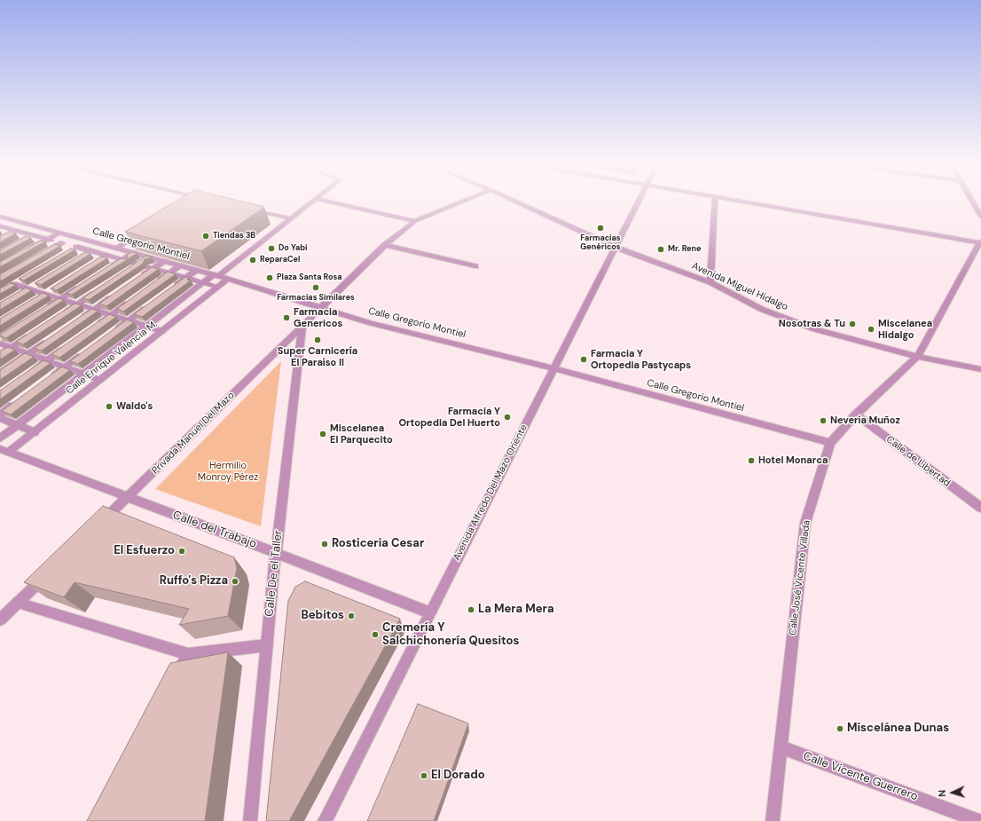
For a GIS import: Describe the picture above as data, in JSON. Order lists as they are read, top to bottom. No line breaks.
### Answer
{"streets":{"street":["Calle Gregorio Montiel","Avenida Miguel Hidalgo","Calle Enrique Valencia M.","Privada Manuel Del Mazo","Calle de Libertad","Avenida Alfredo Del Mazo Oriente","Calle del Trabajo","Calle De el Taller","Calle José Vicente Villada","Calle Vicente Guerrero"]},"crossings":[["Calle Gregorio Montiel","Calle Enrique Valencia M."],["Calle Gregorio Montiel","Privada Manuel Del Mazo"],["Calle Gregorio Montiel","Avenida Alfredo Del Mazo Oriente"],["Calle Gregorio Montiel","Calle José Vicente Villada"],["Avenida Miguel Hidalgo","Avenida Alfredo Del Mazo Oriente"],["Avenida Miguel Hidalgo","Calle José Vicente Villada"],["Calle Enrique Valencia M.","Calle del Trabajo"],["Privada Manuel Del Mazo","Calle del Trabajo"],["Privada Manuel Del Mazo","Calle De el Taller"],["Calle de Libertad","Calle José Vicente Villada"],["Avenida Alfredo Del Mazo Oriente","Calle del Trabajo"],["Calle del Trabajo","Calle De el Taller"],["Calle José Vicente Villada","Calle Vicente Guerrero"]],"parks":["Hermilio Monroy Pérez"],"places":["Farmacias Genéricos","Tiendas 3B","Do Yabi","Mr. Rene","ReparaCel","Plaza Santa Rosa","Farmacias Similares","Farmacia Genericos","Nosotras & Tu","Miscelanea Hidalgo","Super Carnicería El Paraíso II","Farmacia Y Ortopedia Pastycaps","Waldo's","Farmacia Y Ortopedia Del Huerto","Nevería Muñoz","Miscelanea El Parquecito","Hotel Monarca","Rosticeria Cesar","El Esfuerzo","Ruffo's Pizza","La Mera Mera","Bebitos","Cremería Y Salchichonería Quesitos","Miscelánea Dunas","El Dorado"],"north":"left"}
